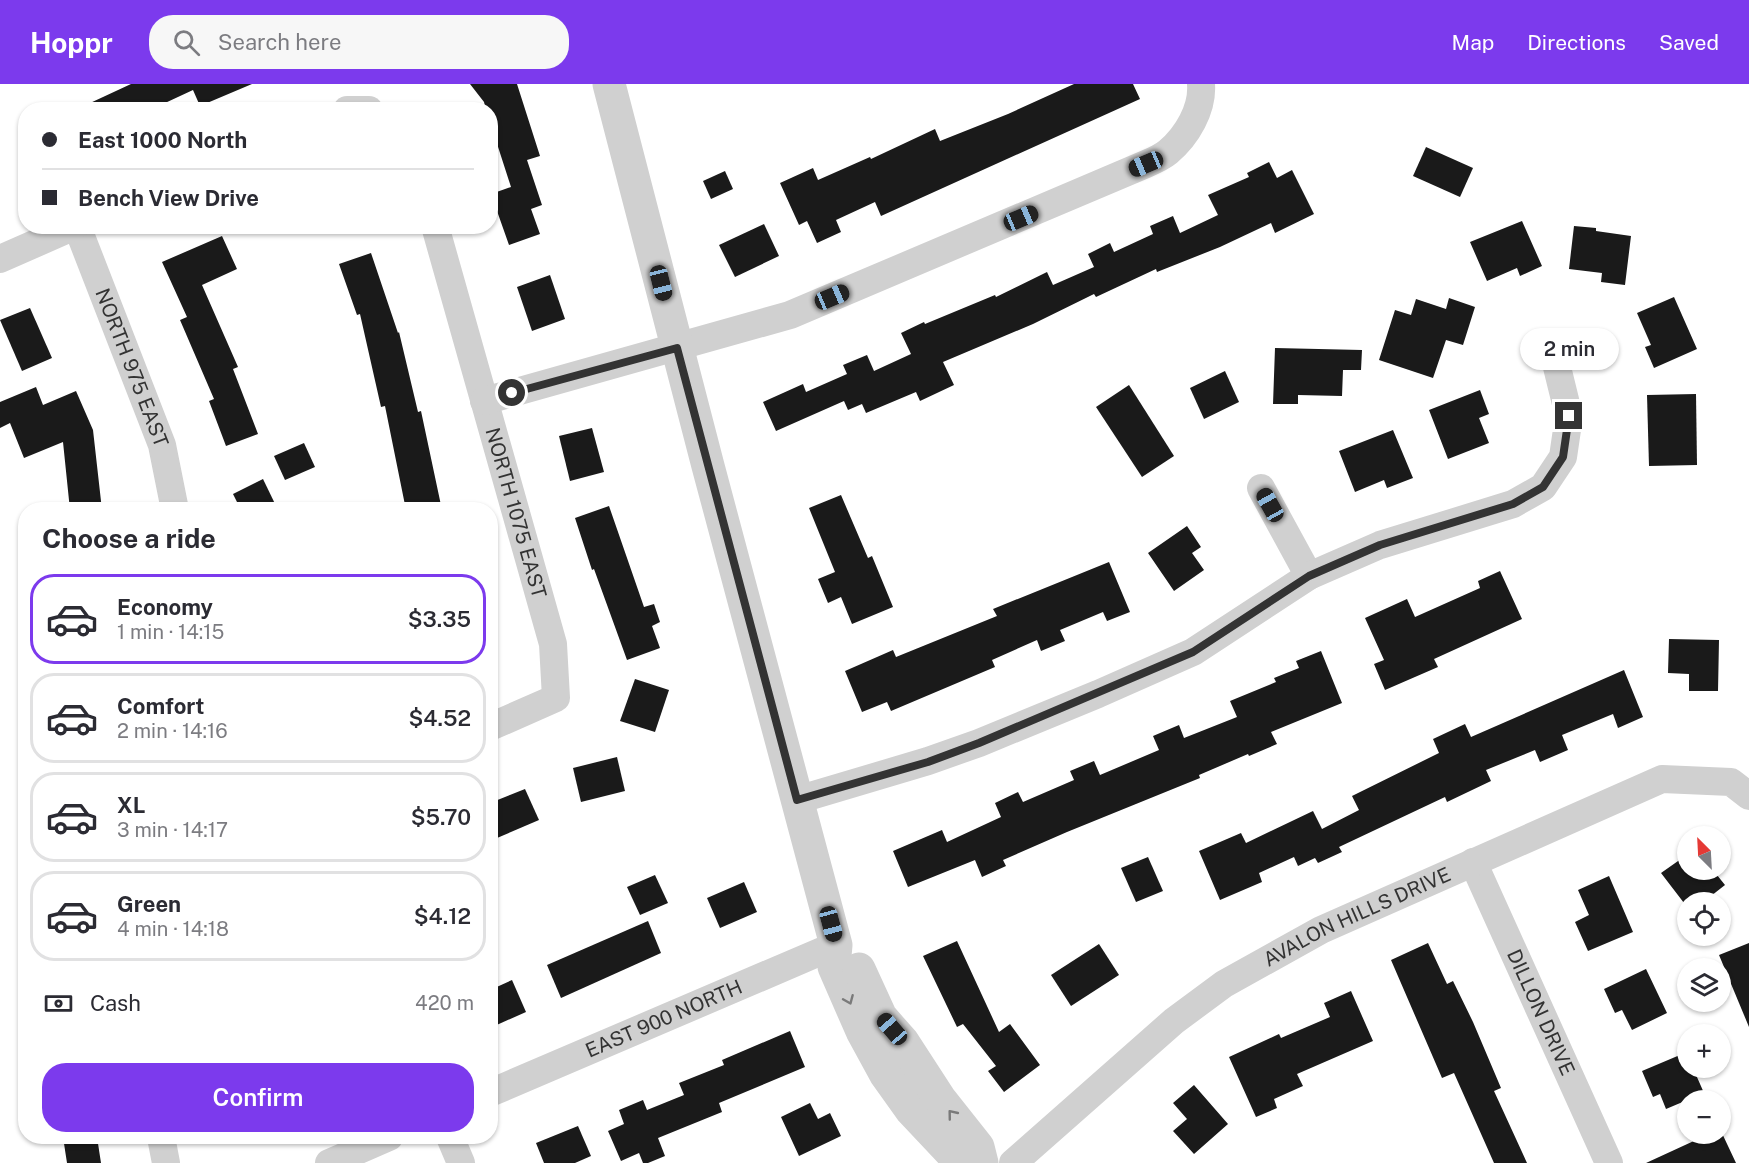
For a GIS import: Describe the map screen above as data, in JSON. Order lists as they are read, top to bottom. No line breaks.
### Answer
{"streets":{"street":["NORTH 975 EAST","NORTH 1075 EAST","AVALON HILLS DRIVE","DILLON DRIVE","EAST 900 NORTH"]},"crossings":[["AVALON HILLS DRIVE","DILLON DRIVE"]],"north":"top left","page":{"header":"Hoppr","search":"Search here","nav":["Map","Directions","Saved"],"banner":["East 1000 North","Bench View Drive"],"bubble":"2 min","heading":"Choose a ride","list":[{"name":"Economy","note":"1 min · 14:15","value":"$3.35"},{"name":"Comfort","note":"2 min · 14:16","value":"$4.52"},{"name":"XL","note":"3 min · 14:17","value":"$5.70"},{"name":"Green","note":"4 min · 14:18","value":"$4.12"}],"map_buttons":["+","−"],"pay":["Cash","420 m"],"buttons":"Confirm"}}
